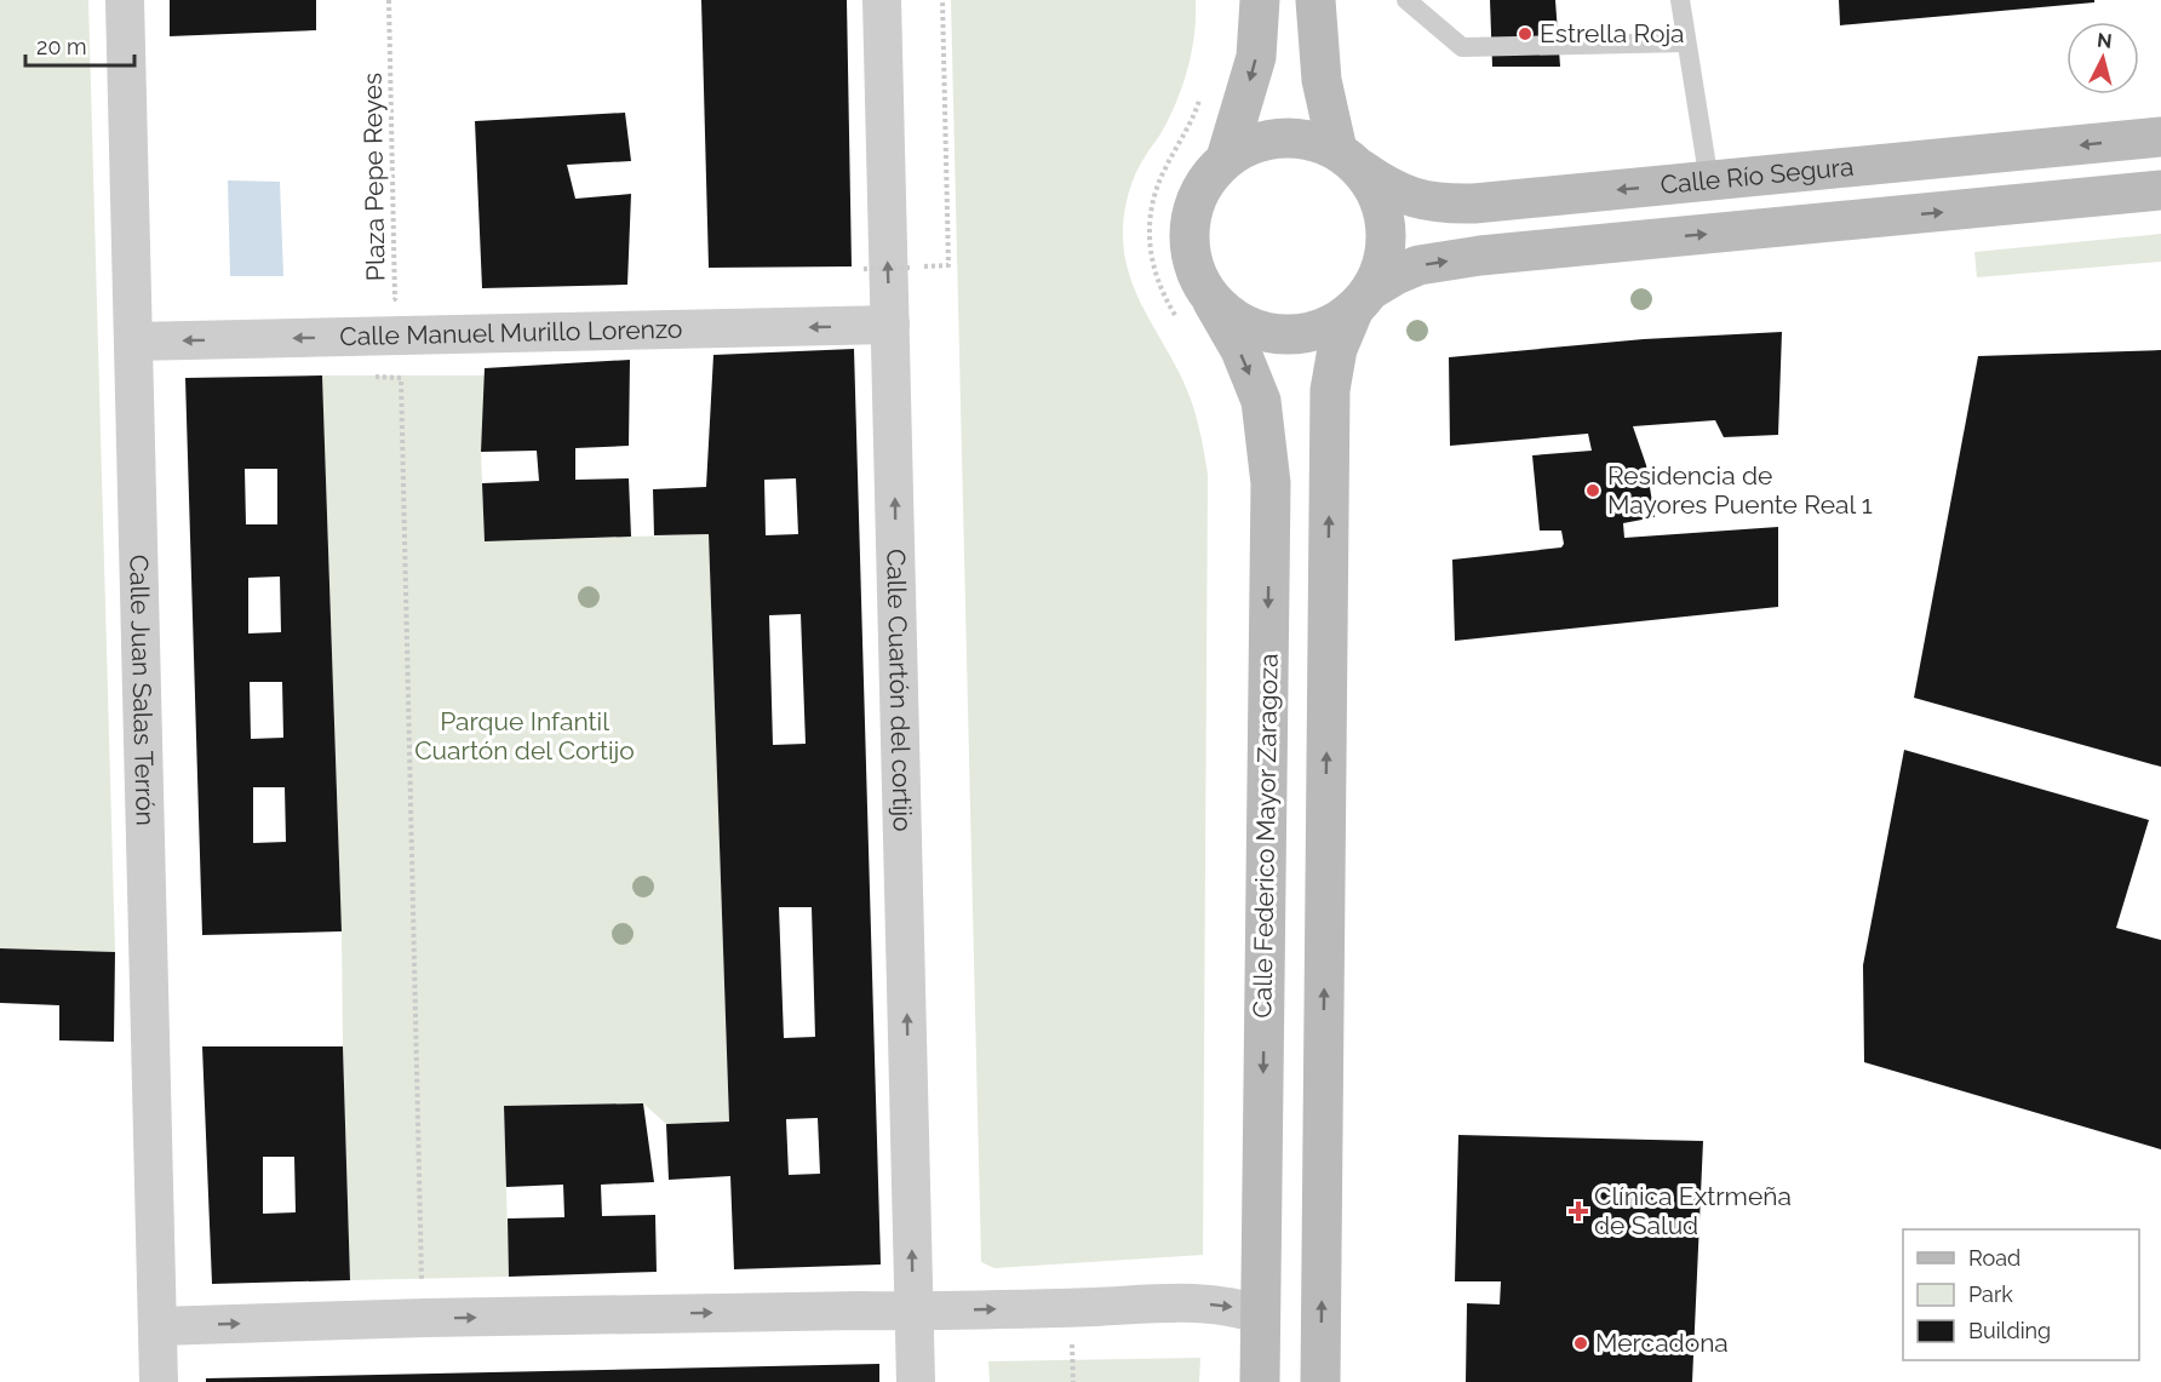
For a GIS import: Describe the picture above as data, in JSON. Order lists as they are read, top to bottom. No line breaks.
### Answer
{"streets":{"main road":["Calle Río Segura","Calle Federico Mayor Zaragoza"],"street":["Calle Manuel Murillo Lorenzo","Calle Cuartón del cortijo","Calle Juan Salas Terrón"],"path":["Plaza Pepe Reyes"]},"crossings":[["Calle Río Segura","Calle Federico Mayor Zaragoza"],["Calle Manuel Murillo Lorenzo","Calle Cuartón del cortijo"],["Calle Manuel Murillo Lorenzo","Calle Juan Salas Terrón"]],"one_way":["Calle Manuel Murillo Lorenzo","Calle Cuartón del cortijo"],"parks":["Parque Infantil Cuartón del Cortijo"],"places":{"other":["Estrella Roja","Residencia de Mayores Puente Real 1","Mercadona"],"health":["Clínica Extrmeña de Salud"]},"legend":["Road","Park","Building"],"scale_bar":"20 m","north":"top"}
